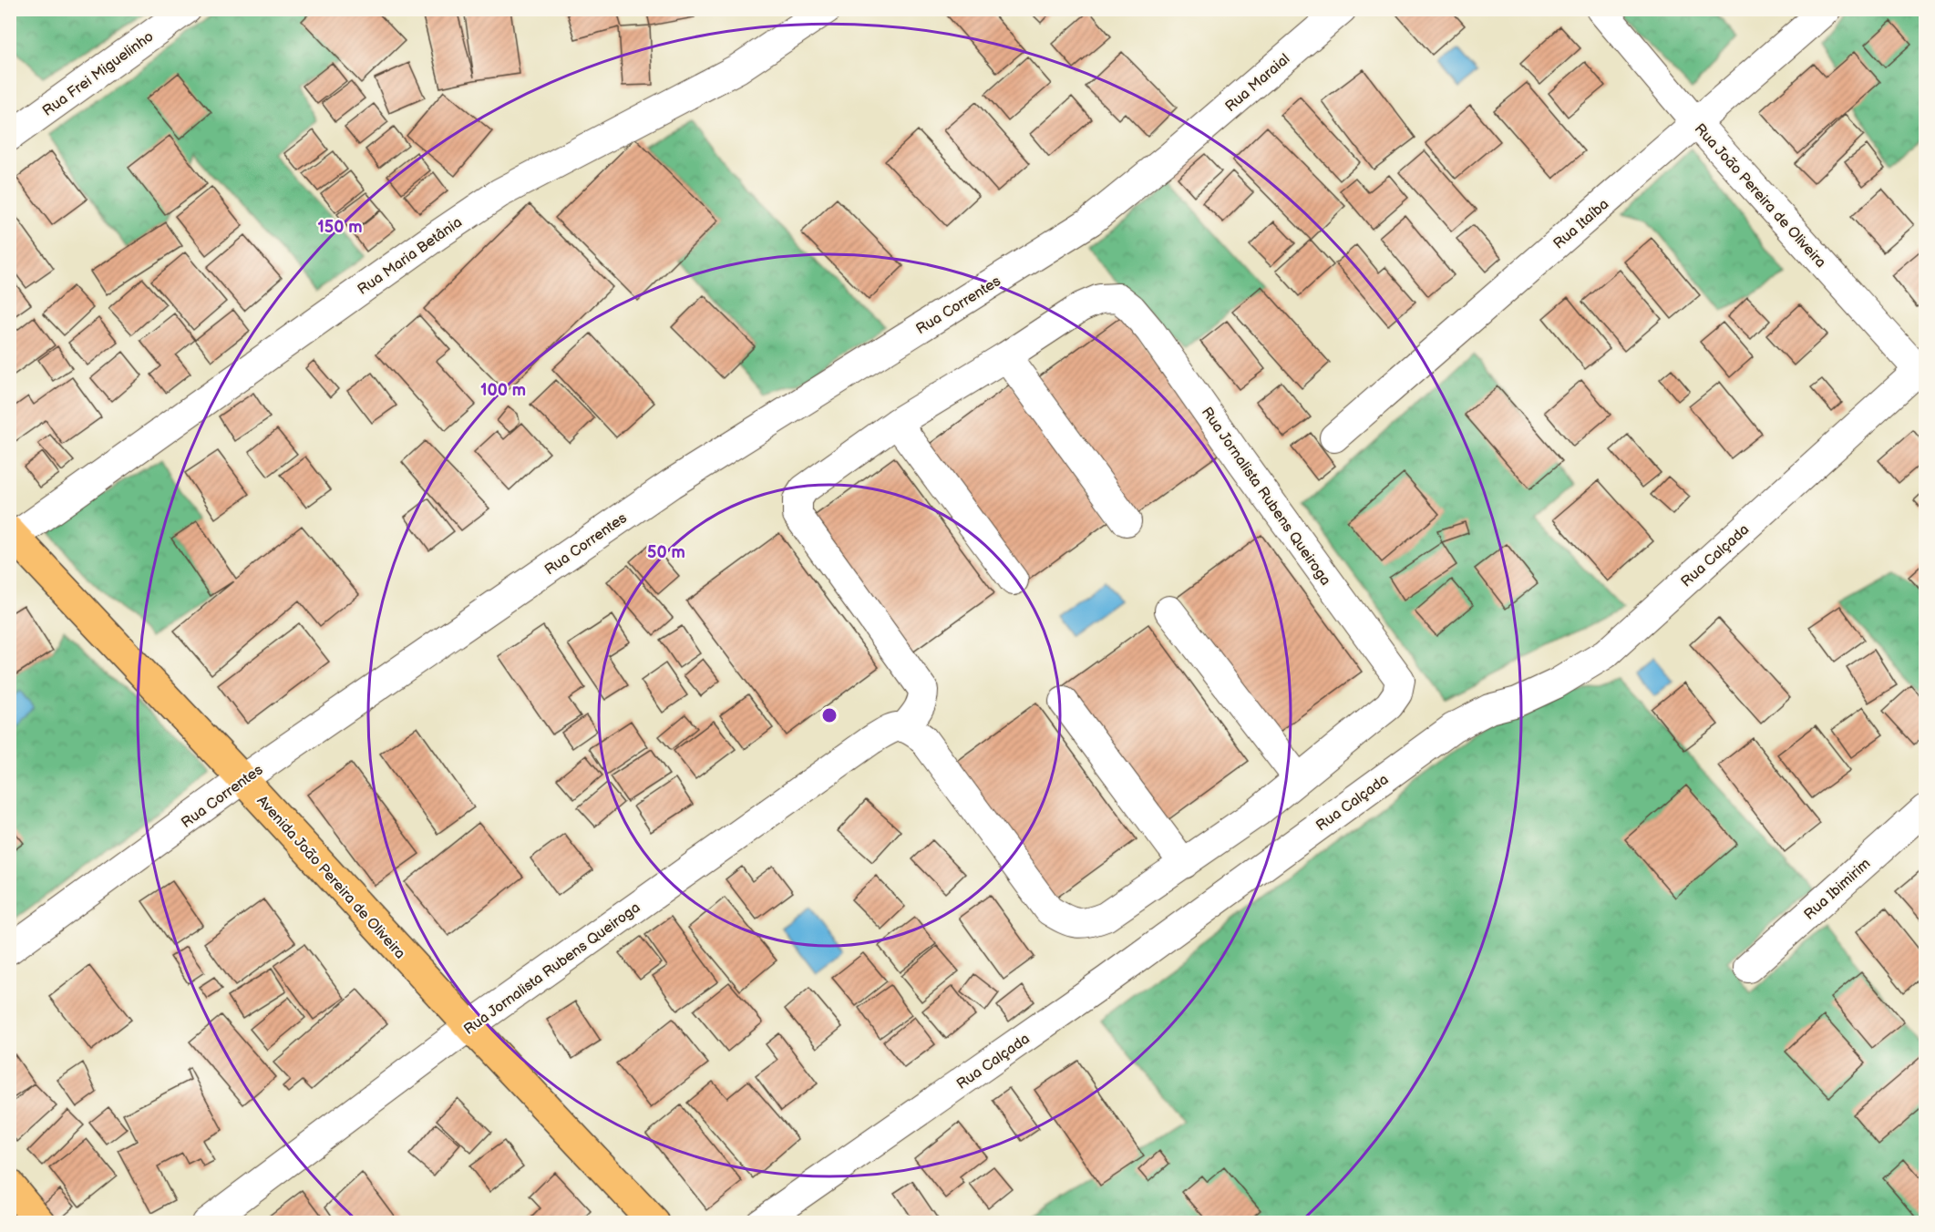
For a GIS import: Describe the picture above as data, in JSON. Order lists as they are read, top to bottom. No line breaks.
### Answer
{"streets":{"main road":["Avenida João Pereira de Oliveira"],"street":["Rua Frei Miguelinho","Rua Maraial","Rua João Pereira de Oliveira","Rua Itaíba","Rua Maria Betânia","Rua Correntes","Rua Jornalista Rubens Queiroga","Rua Calçada","Rua Ibimirim"]},"crossings":[["Rua Maraial","Rua Correntes"],["Rua João Pereira de Oliveira","Rua Itaíba"],["Rua João Pereira de Oliveira","Rua Calçada"],["Rua Maria Betânia","Avenida João Pereira de Oliveira"],["Rua Correntes","Avenida João Pereira de Oliveira"],["Rua Jornalista Rubens Queiroga","Avenida João Pereira de Oliveira"]],"rings":["150 m","100 m","50 m"]}
